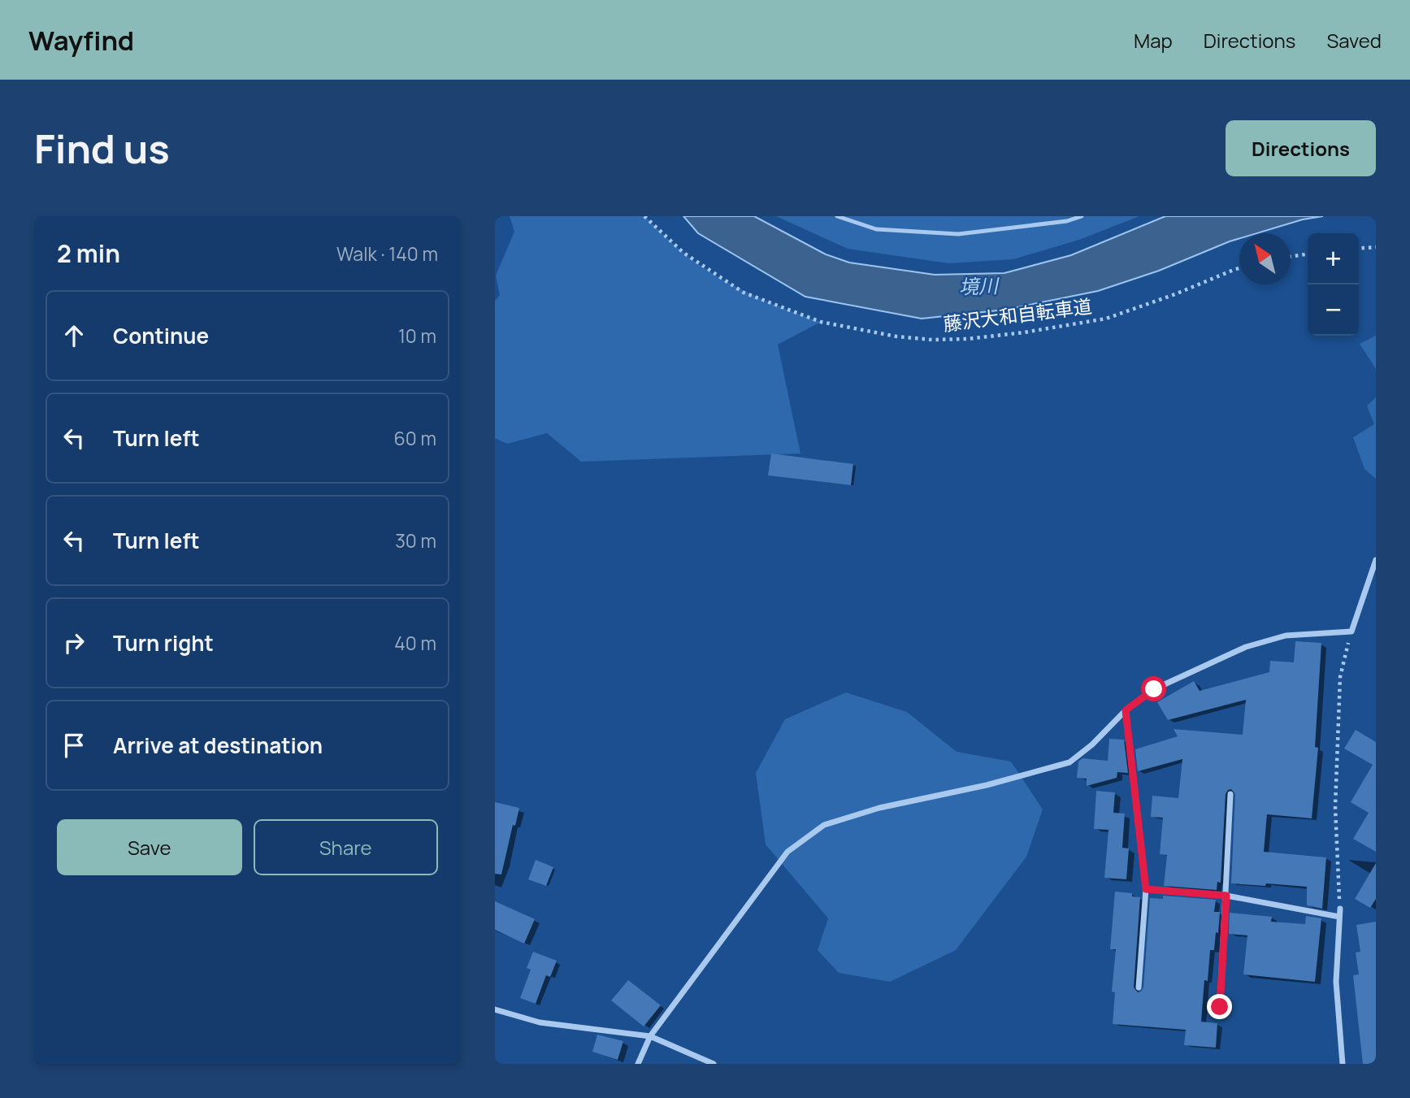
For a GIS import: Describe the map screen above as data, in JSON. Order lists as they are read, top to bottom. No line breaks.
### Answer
{"streets":{"path":["藤沢大和自転車道"]},"water":["境川"],"north":"top left","page":{"header":"Wayfind","nav":["Map","Directions","Saved"],"buttons":["Directions",["Save","Share"]],"title":"Find us","heading":["2 min","Walk · 140 m"],"map_buttons":["+","−"],"list":[["Continue","10 m"],["Turn left","60 m"],["Turn left","30 m"],["Turn right","40 m"],"Arrive at destination"]}}
